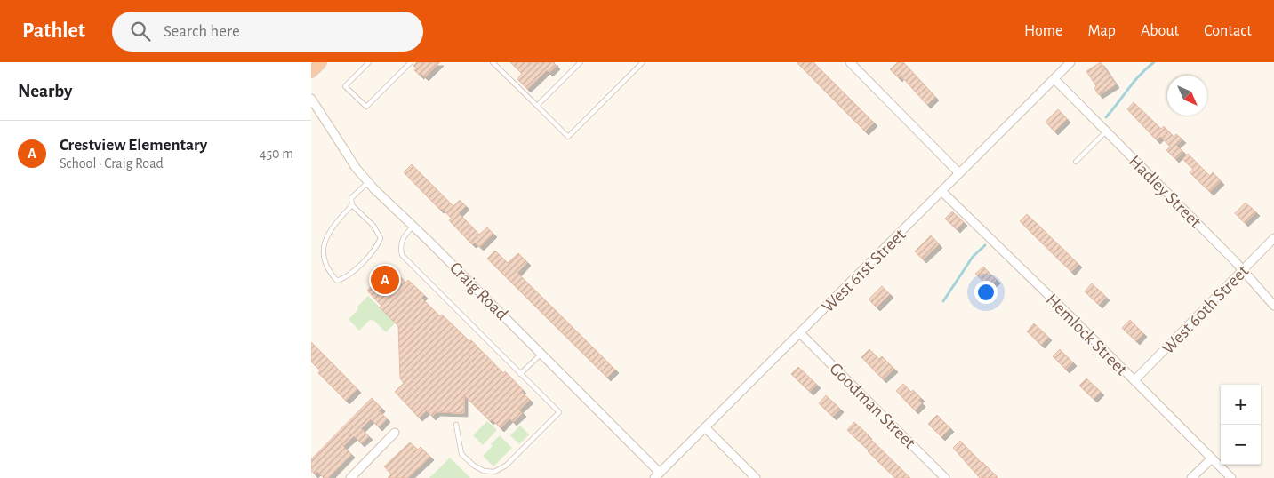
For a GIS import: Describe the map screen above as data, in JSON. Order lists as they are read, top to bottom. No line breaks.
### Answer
{"streets":{"street":["Hadley Street","West 61st Street","Craig Road","West 60th Street","Hemlock Street","Goodman Street"]},"crossings":[["Hadley Street","West 61st Street"],["Hadley Street","West 60th Street"],["West 61st Street","Craig Road"],["West 61st Street","Hemlock Street"],["West 61st Street","Goodman Street"],["West 60th Street","Hemlock Street"]],"north":"bottom right","page":{"header":"Pathlet","search":"Search here","nav":["Home","Map","About","Contact"],"heading":"Nearby","list":[{"mark":"A","name":"Crestview Elementary","note":"School · Craig Road","value":"450 m"}],"pins":"A","map_buttons":["+","−"]}}
